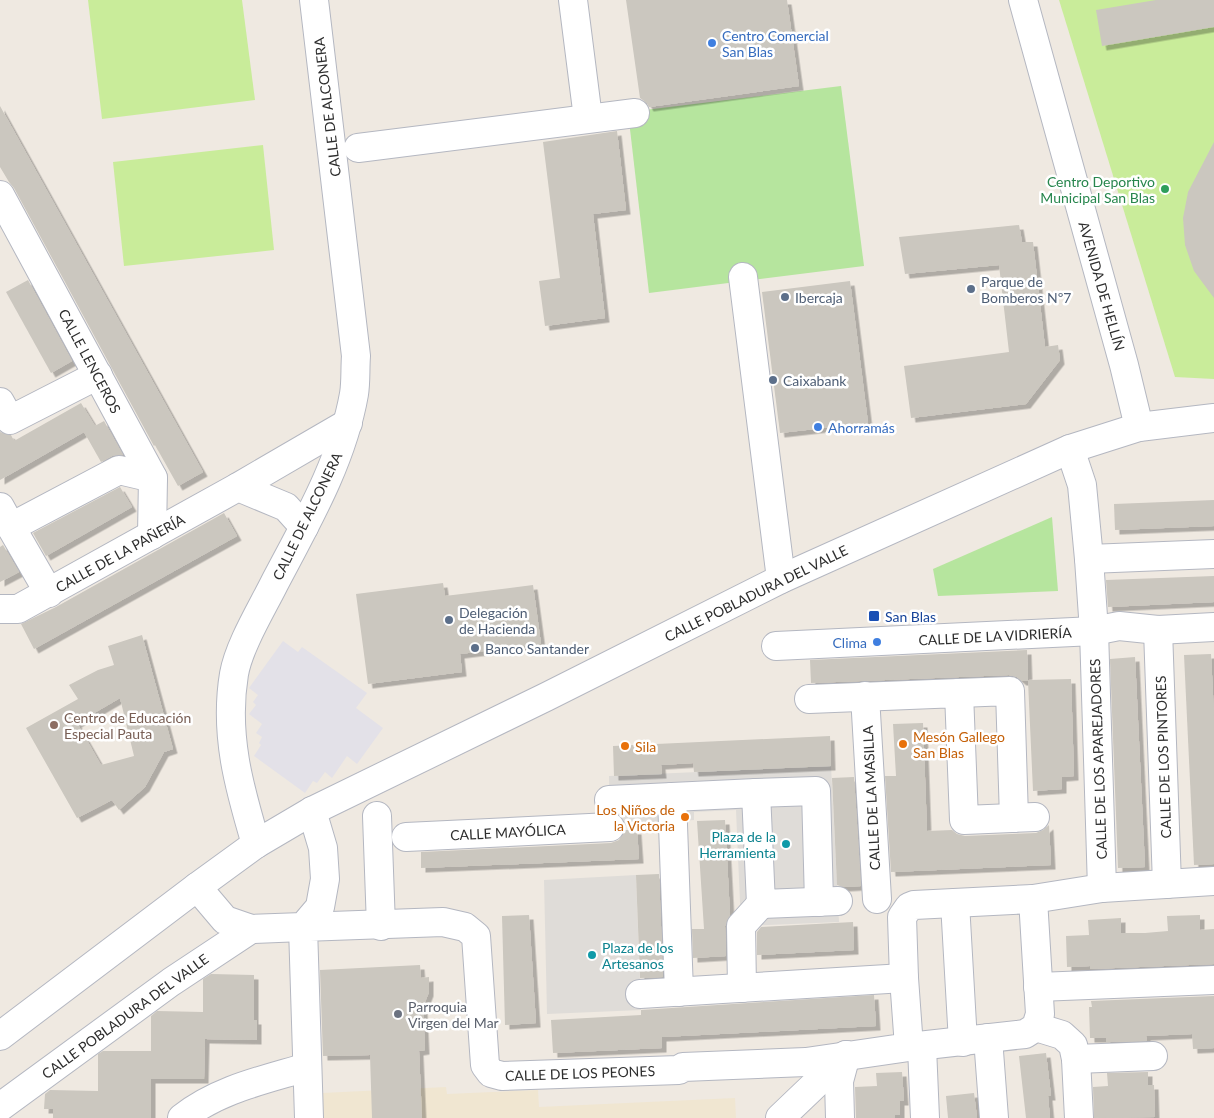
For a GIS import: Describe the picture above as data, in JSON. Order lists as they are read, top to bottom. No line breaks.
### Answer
{"streets":{"street":["CALLE DE ALCONERA","AVENIDA DE HELLÍN","CALLE LENCEROS","CALLE DE LA PAÑERÍA","CALLE POBLADURA DEL VALLE","CALLE DE LA VIDRIERÍA","CALLE DE LOS PINTORES","CALLE DE LOS APAREJADORES","CALLE DE LA MASILLA","CALLE MAYÓLICA","CALLE DE LOS PEONES"]},"crossings":[["CALLE DE ALCONERA","CALLE DE LA PAÑERÍA"],["CALLE DE ALCONERA","CALLE POBLADURA DEL VALLE"],["AVENIDA DE HELLÍN","CALLE POBLADURA DEL VALLE"],["CALLE LENCEROS","CALLE DE LA PAÑERÍA"],["CALLE DE LA VIDRIERÍA","CALLE DE LOS PINTORES"],["CALLE DE LA VIDRIERÍA","CALLE DE LOS APAREJADORES"]],"places":{"other":["Centro Comercial San Blas","Centro Deportivo Municipal San Blas","Parque de Bomberos Nº7","Ibercaja","Caixabank","Ahorramás","Delegación de Hacienda","Clima","Banco Santander","Centro de Educación Especial Pauta","Mesón Gallego San Blas","Sila","Los Niños de la Victoria","Plaza de la Herramienta","Plaza de los Artesanos","Parroquia Virgen del Mar"],"transit":["San Blas"]}}
